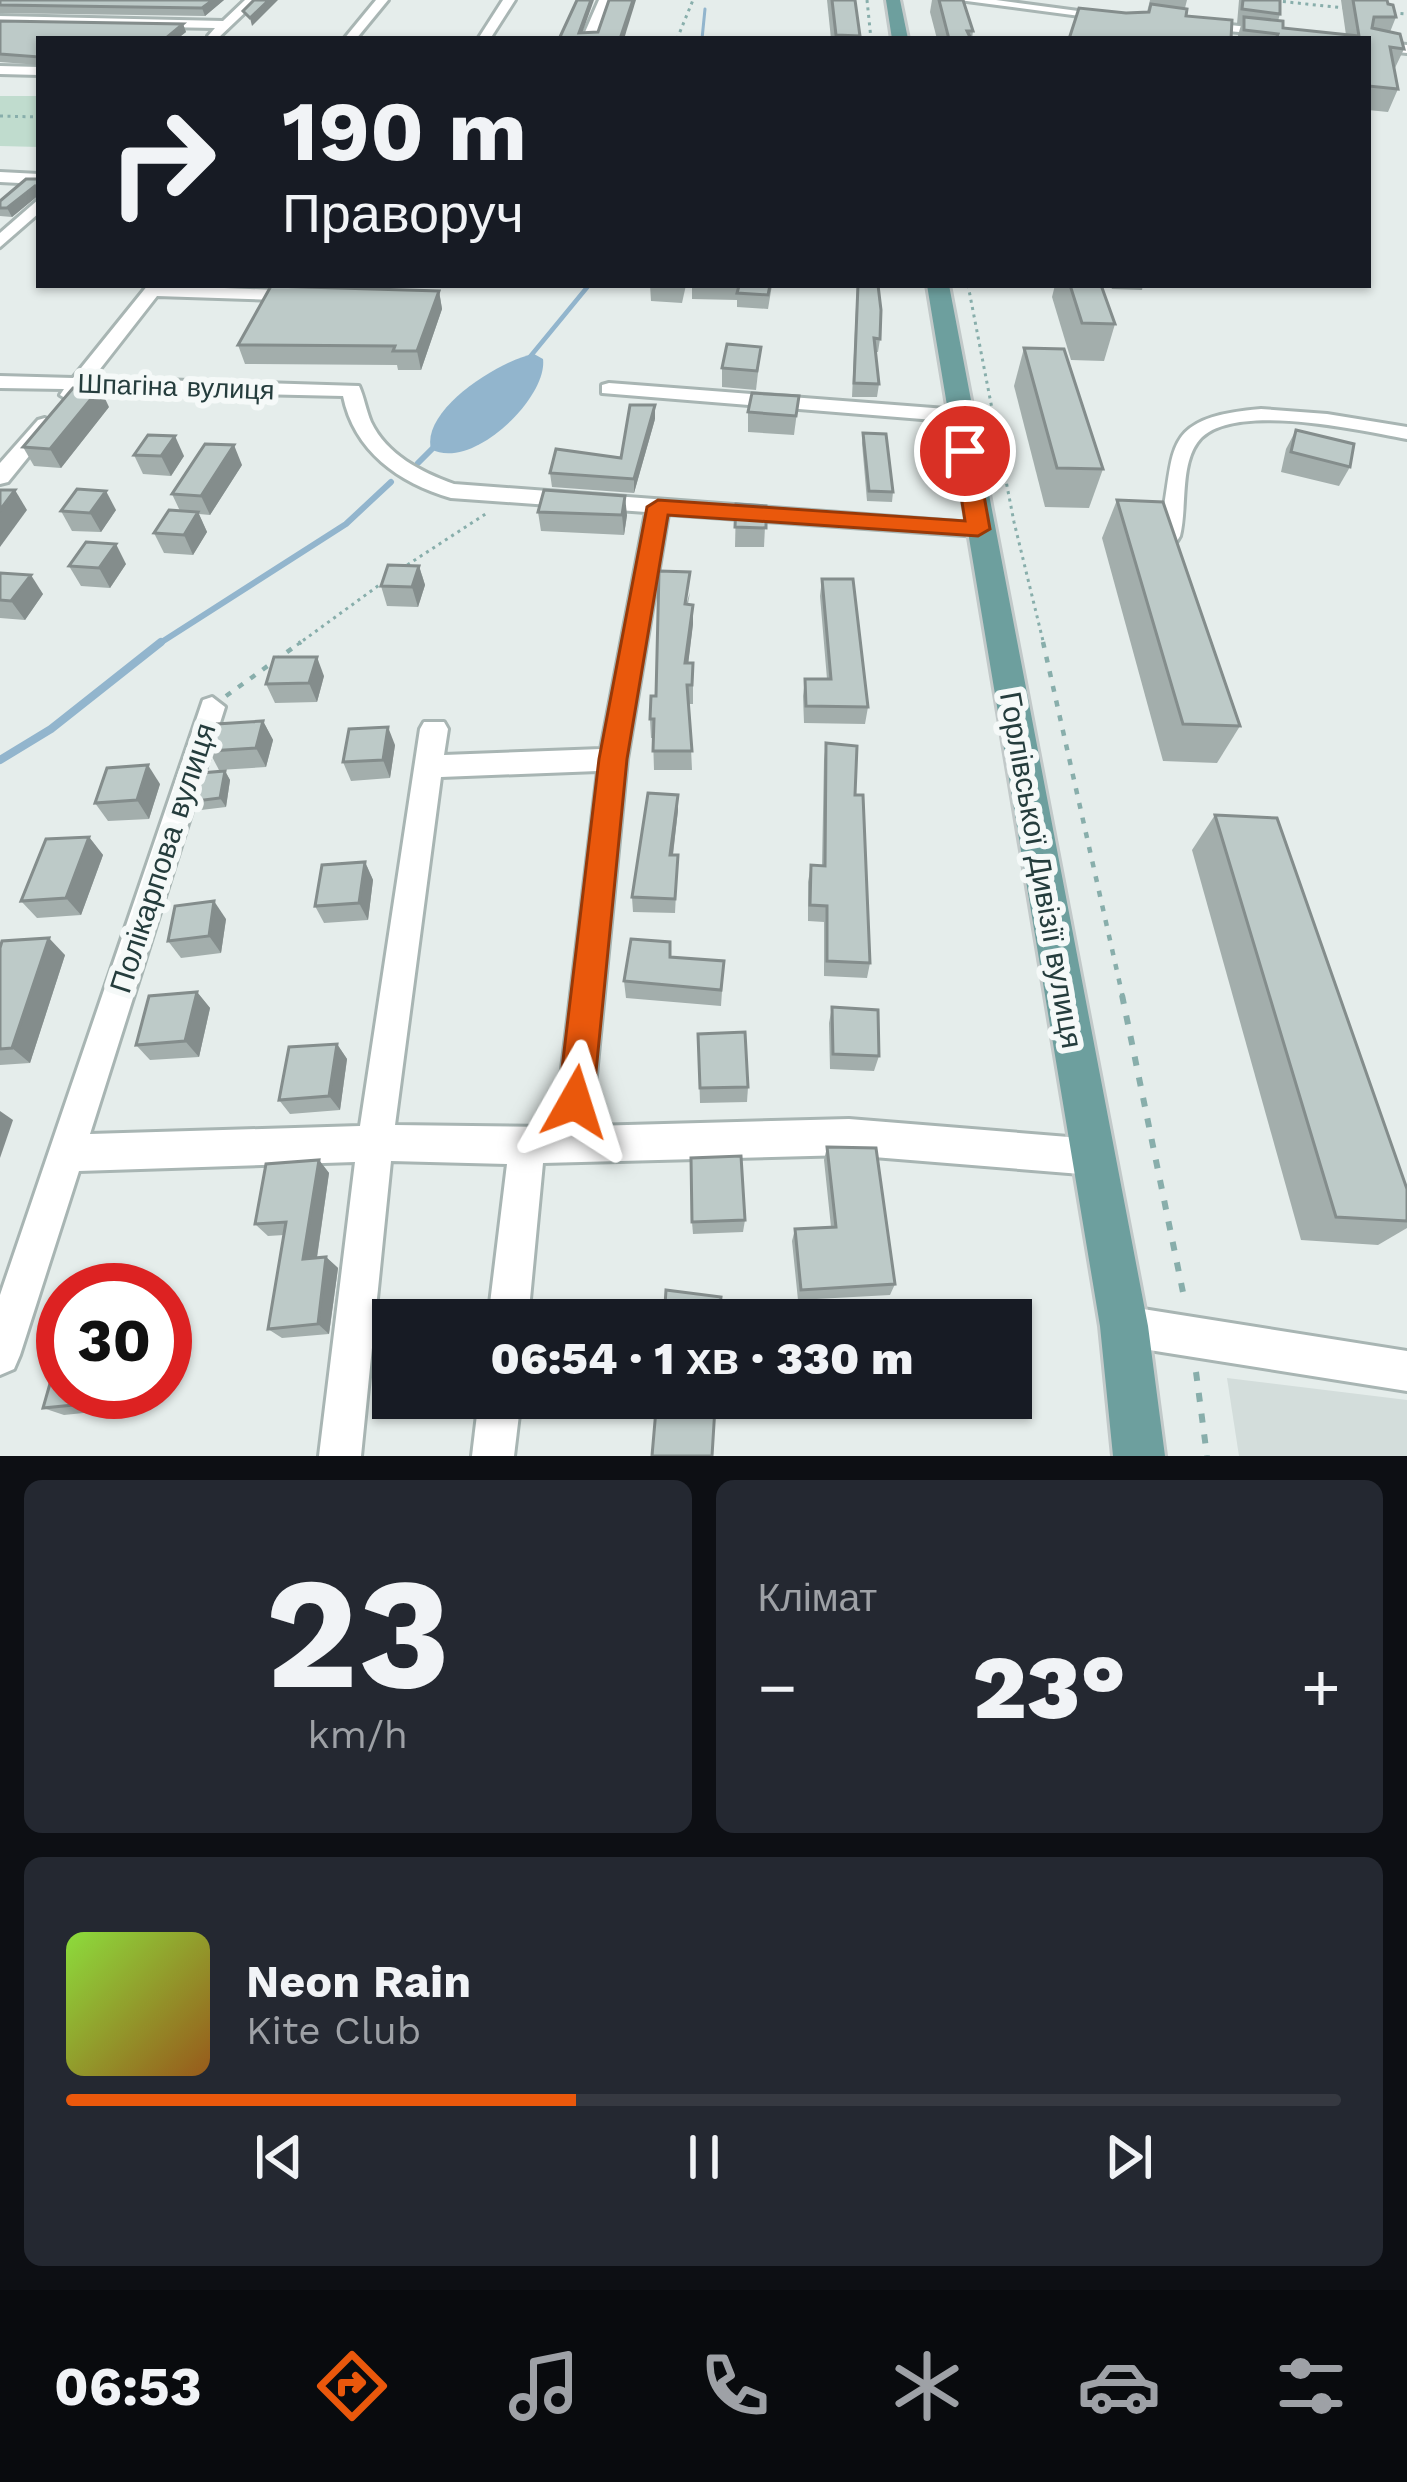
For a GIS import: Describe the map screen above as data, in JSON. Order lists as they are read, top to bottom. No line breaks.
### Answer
{"streets":{"main road":["Горлівської Дивізії вулиця"],"street":["Шпагіна вулиця","Полікарпова вулиця"]},"crossings":[["Шпагіна вулиця","Полікарпова вулиця"]],"page":{"turn":["190 m","Праворуч"],"limit":"30","trip":"06:54 · 1 хв · 330 m","tile":[["23","km/h"],"Клімат"],"heat":["−","23°","+"],"song":["Neon Rain","Kite Club"],"tabs":"06:53"}}
